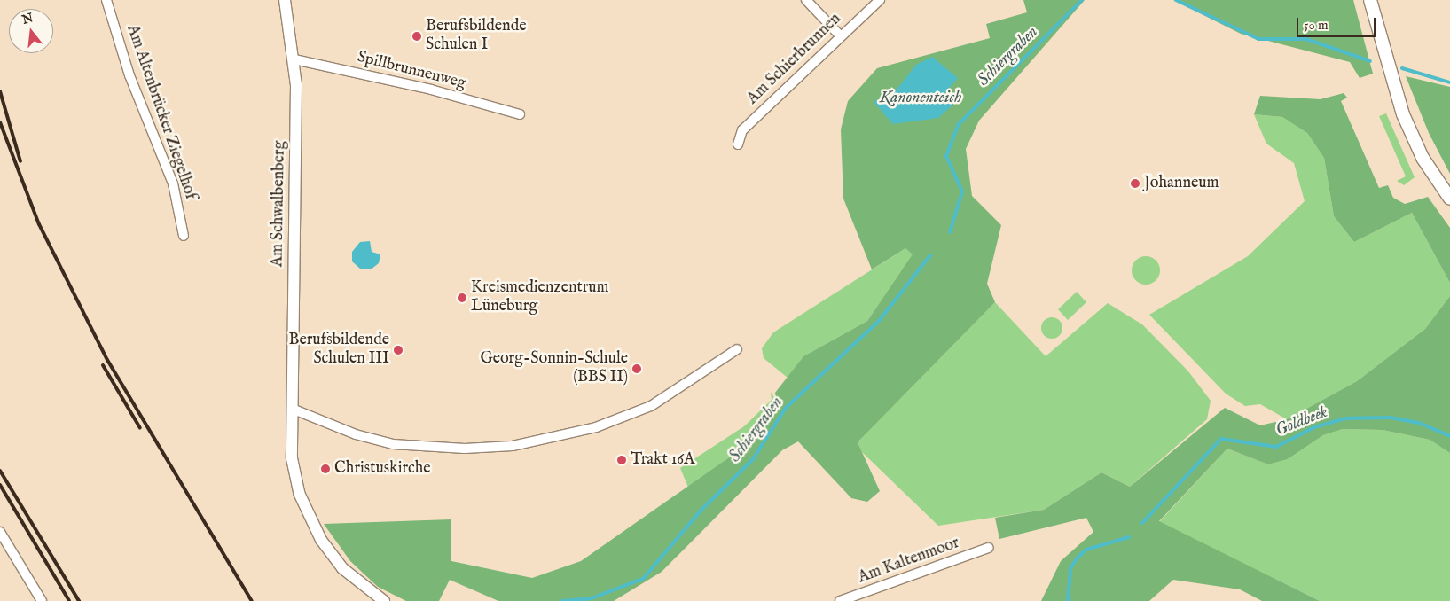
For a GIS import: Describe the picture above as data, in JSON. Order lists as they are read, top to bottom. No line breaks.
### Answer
{"streets":{"street":["Am Schierbrunnen","Spillbrunnenweg","Am Altenbrücker Ziegelhof","Am Schwalbenberg","Am Kaltenmoor"]},"crossings":[["Spillbrunnenweg","Am Schwalbenberg"]],"water":["Schiergraben","Kanonenteich","Goldbeek"],"places":["Berufsbildende Schulen I","Johanneum","Kreismedienzentrum Lüneburg","Berufsbildende Schulen III","Georg-Sonnin-Schule (BBS II)","Trakt 16A","Christuskirche"],"scale_bar":"50 m","north":"top"}
